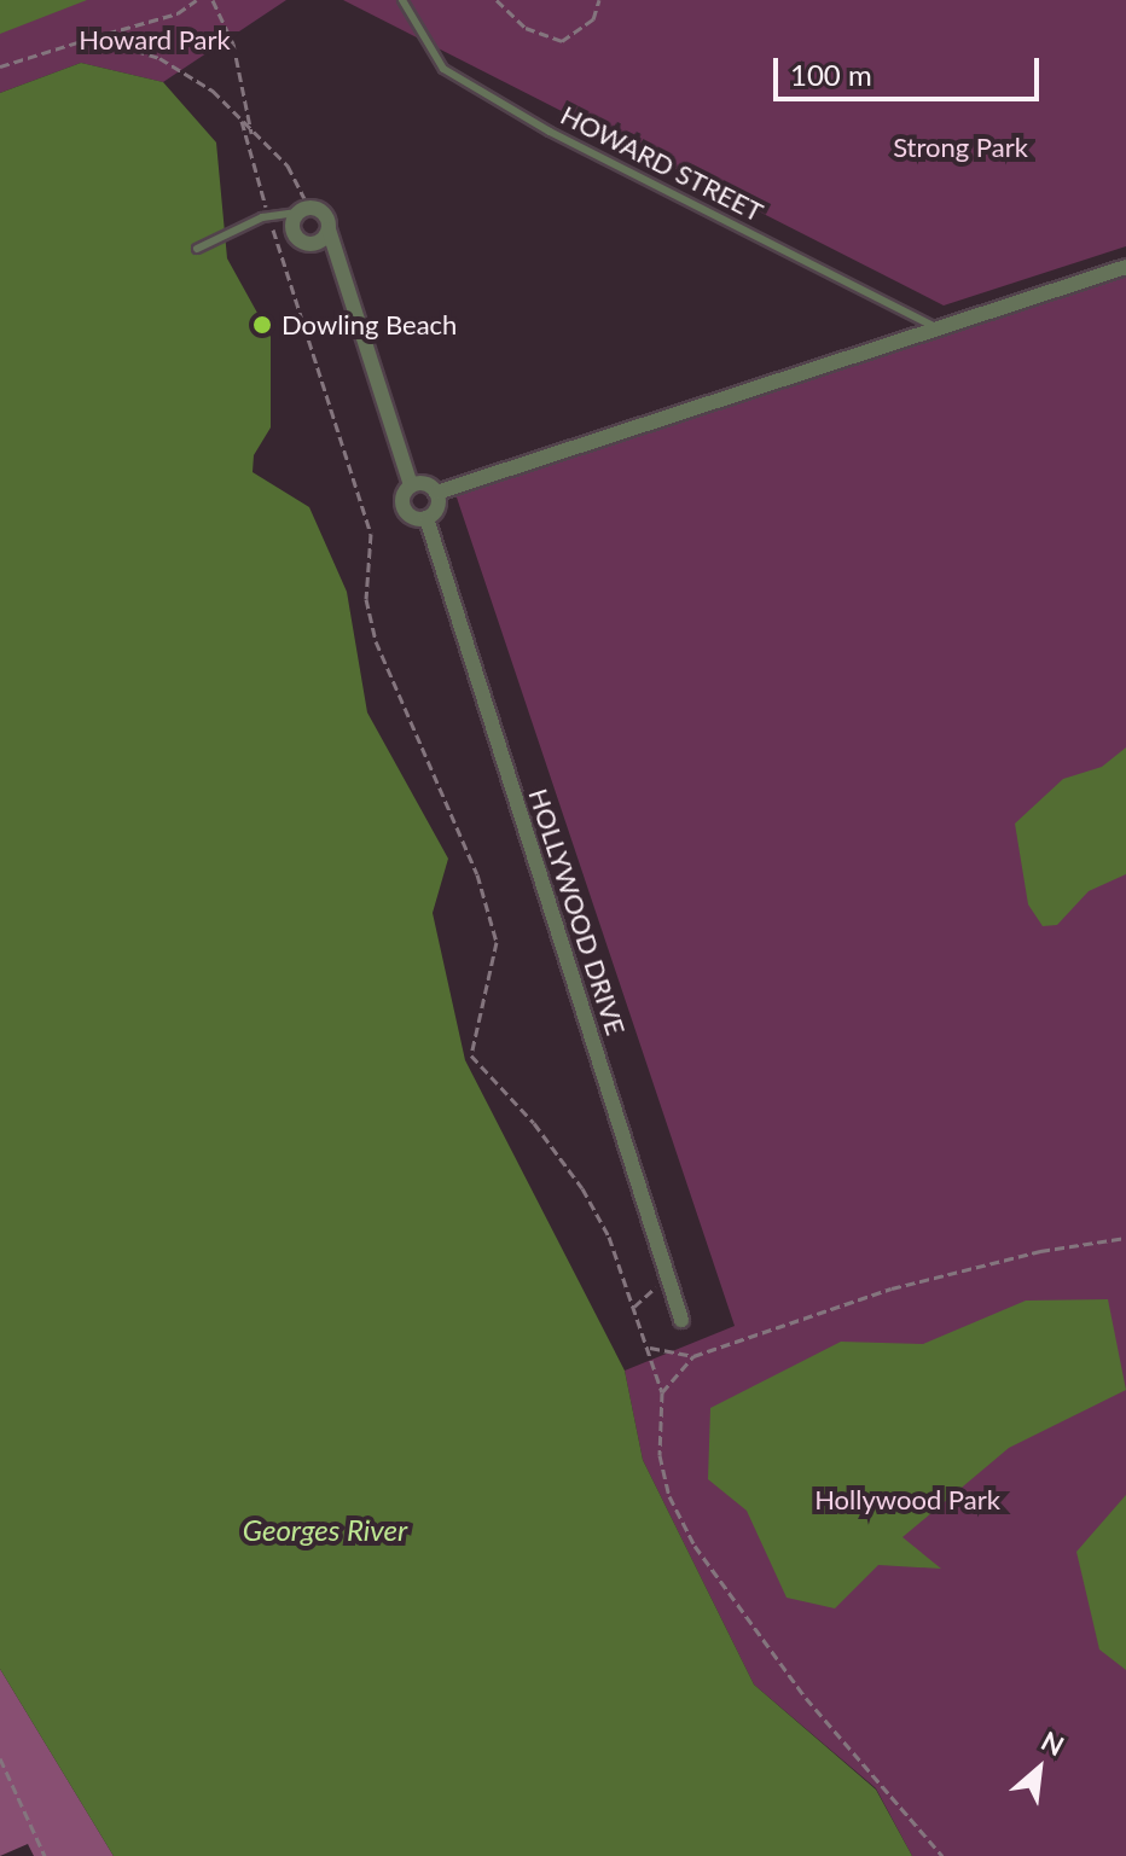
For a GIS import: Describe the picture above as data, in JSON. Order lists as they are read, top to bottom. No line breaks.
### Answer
{"streets":{"street":["HOLLYWOOD DRIVE"],"lane":["HOWARD STREET"]},"water":["Georges River"],"parks":["Howard Park","Strong Park","Hollywood Park"],"places":["Dowling Beach"],"scale_bar":"100 m","north":"top right"}
